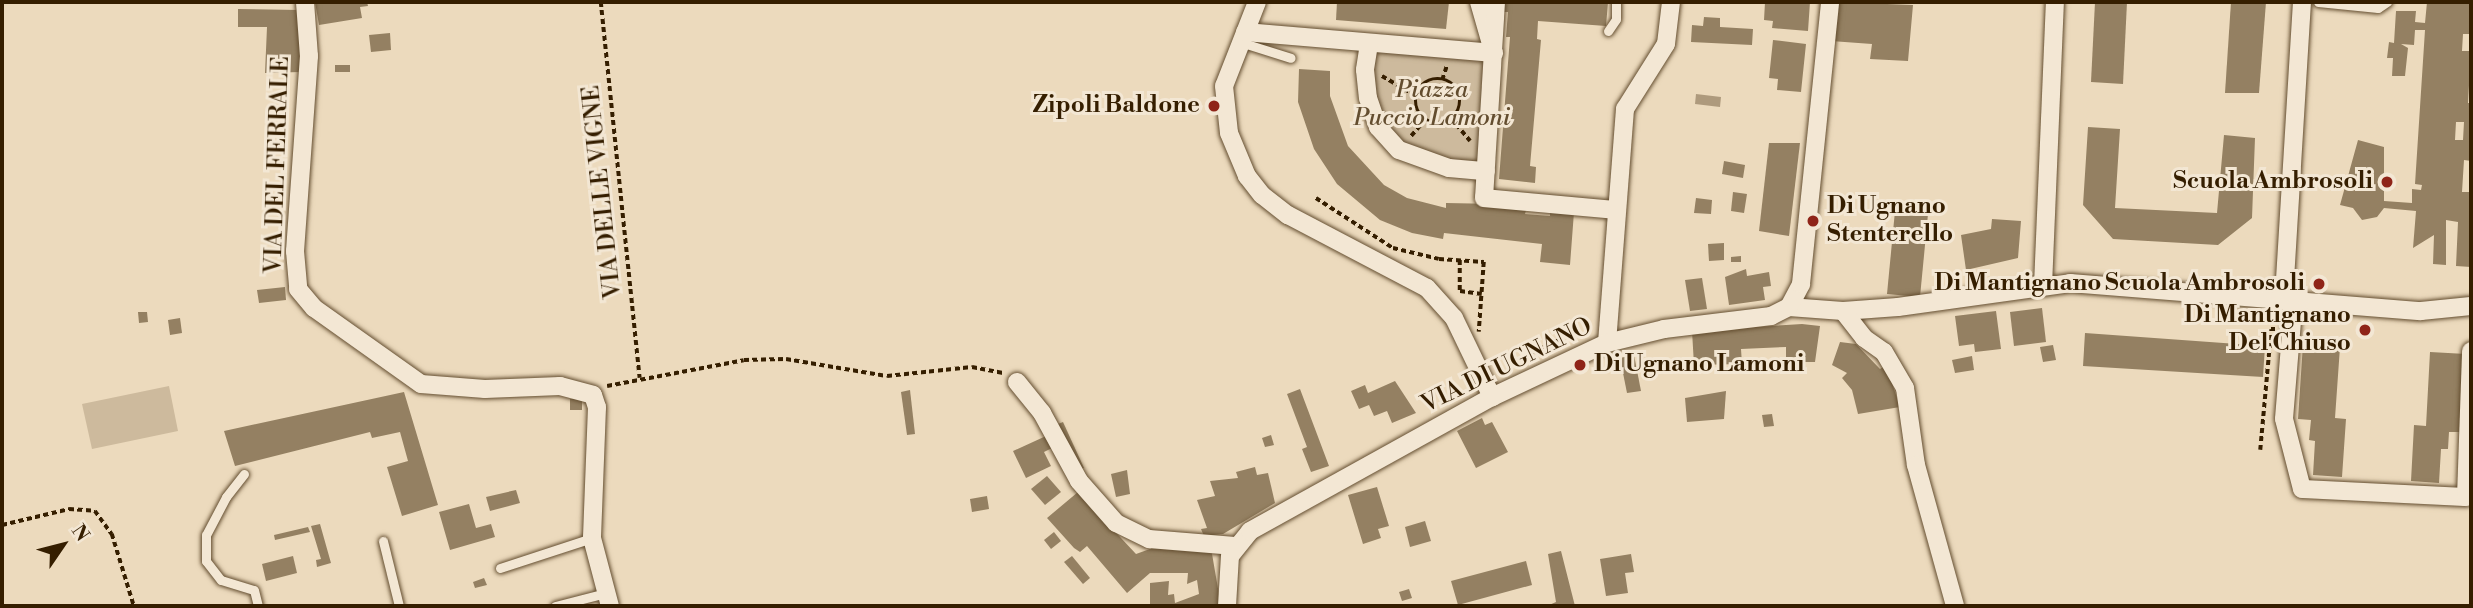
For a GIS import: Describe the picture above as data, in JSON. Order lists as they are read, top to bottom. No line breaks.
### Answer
{"streets":{"street":["VIA DEL FERRALE","VIA DI UGNANO"],"path":["VIA DELLE VIGNE"]},"parks":["Piazza Puccio Lamoni"],"places":["Zipoli Baldone","Scuola Ambrosoli","Di Ugnano Stenterello","Di Mantignano Scuola Ambrosoli","Di Mantignano Del Chiuso","Di Ugnano Lamoni"],"north":"top right"}
